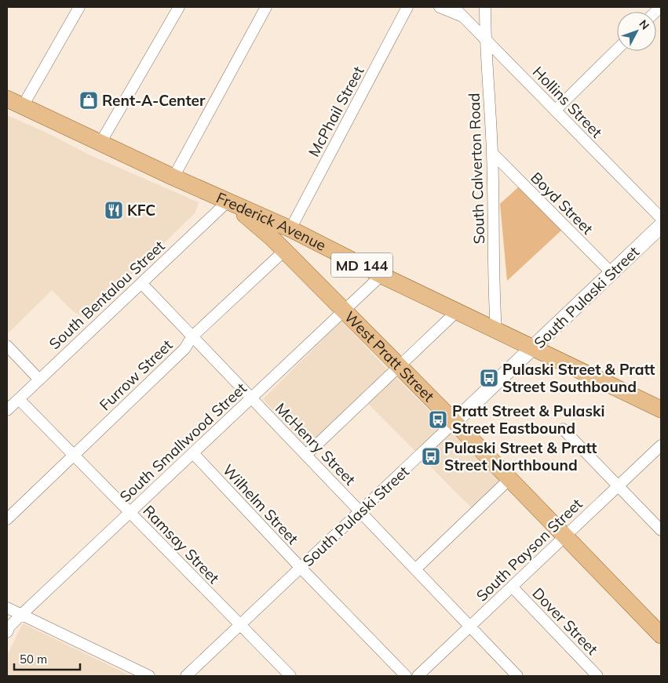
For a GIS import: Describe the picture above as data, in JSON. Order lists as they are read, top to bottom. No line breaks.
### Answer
{"streets":{"main road":["Frederick Avenue","MD 144","West Pratt Street"],"street":["Hollins Street","McPhail Street","South Calverton Road","Boyd Street","South Bentalou Street","South Pulaski Street","Furrow Street","South Smallwood Street","McHenry Street","Wilhelm Street","Ramsay Street","South Payson Street","Dover Street"]},"crossings":[["Hollins Street","South Calverton Road"],["McPhail Street","Frederick Avenue"],["South Calverton Road","Boyd Street"],["South Calverton Road","Frederick Avenue"],["Boyd Street","South Pulaski Street"],["Frederick Avenue","South Bentalou Street"],["Frederick Avenue","South Pulaski Street"],["Frederick Avenue","West Pratt Street"],["Frederick Avenue","South Smallwood Street"],["South Bentalou Street","West Pratt Street"],["South Bentalou Street","McHenry Street"],["South Bentalou Street","Ramsay Street"],["South Pulaski Street","West Pratt Street"],["South Pulaski Street","McHenry Street"],["South Pulaski Street","Wilhelm Street"],["South Pulaski Street","Ramsay Street"],["West Pratt Street","Furrow Street"],["West Pratt Street","South Smallwood Street"],["West Pratt Street","South Payson Street"],["Furrow Street","McHenry Street"],["Furrow Street","Ramsay Street"],["South Smallwood Street","McHenry Street"],["South Smallwood Street","Wilhelm Street"],["South Smallwood Street","Ramsay Street"],["McHenry Street","South Payson Street"],["South Payson Street","Dover Street"]],"places":{"shop":["Rent-A-Center"],"restaurant":["KFC"],"bus stop":["Pulaski Street & Pratt Street Southbound","Pratt Street & Pulaski Street Eastbound","Pulaski Street & Pratt Street Northbound"]},"scale_bar":"50 m","north":"top right"}
